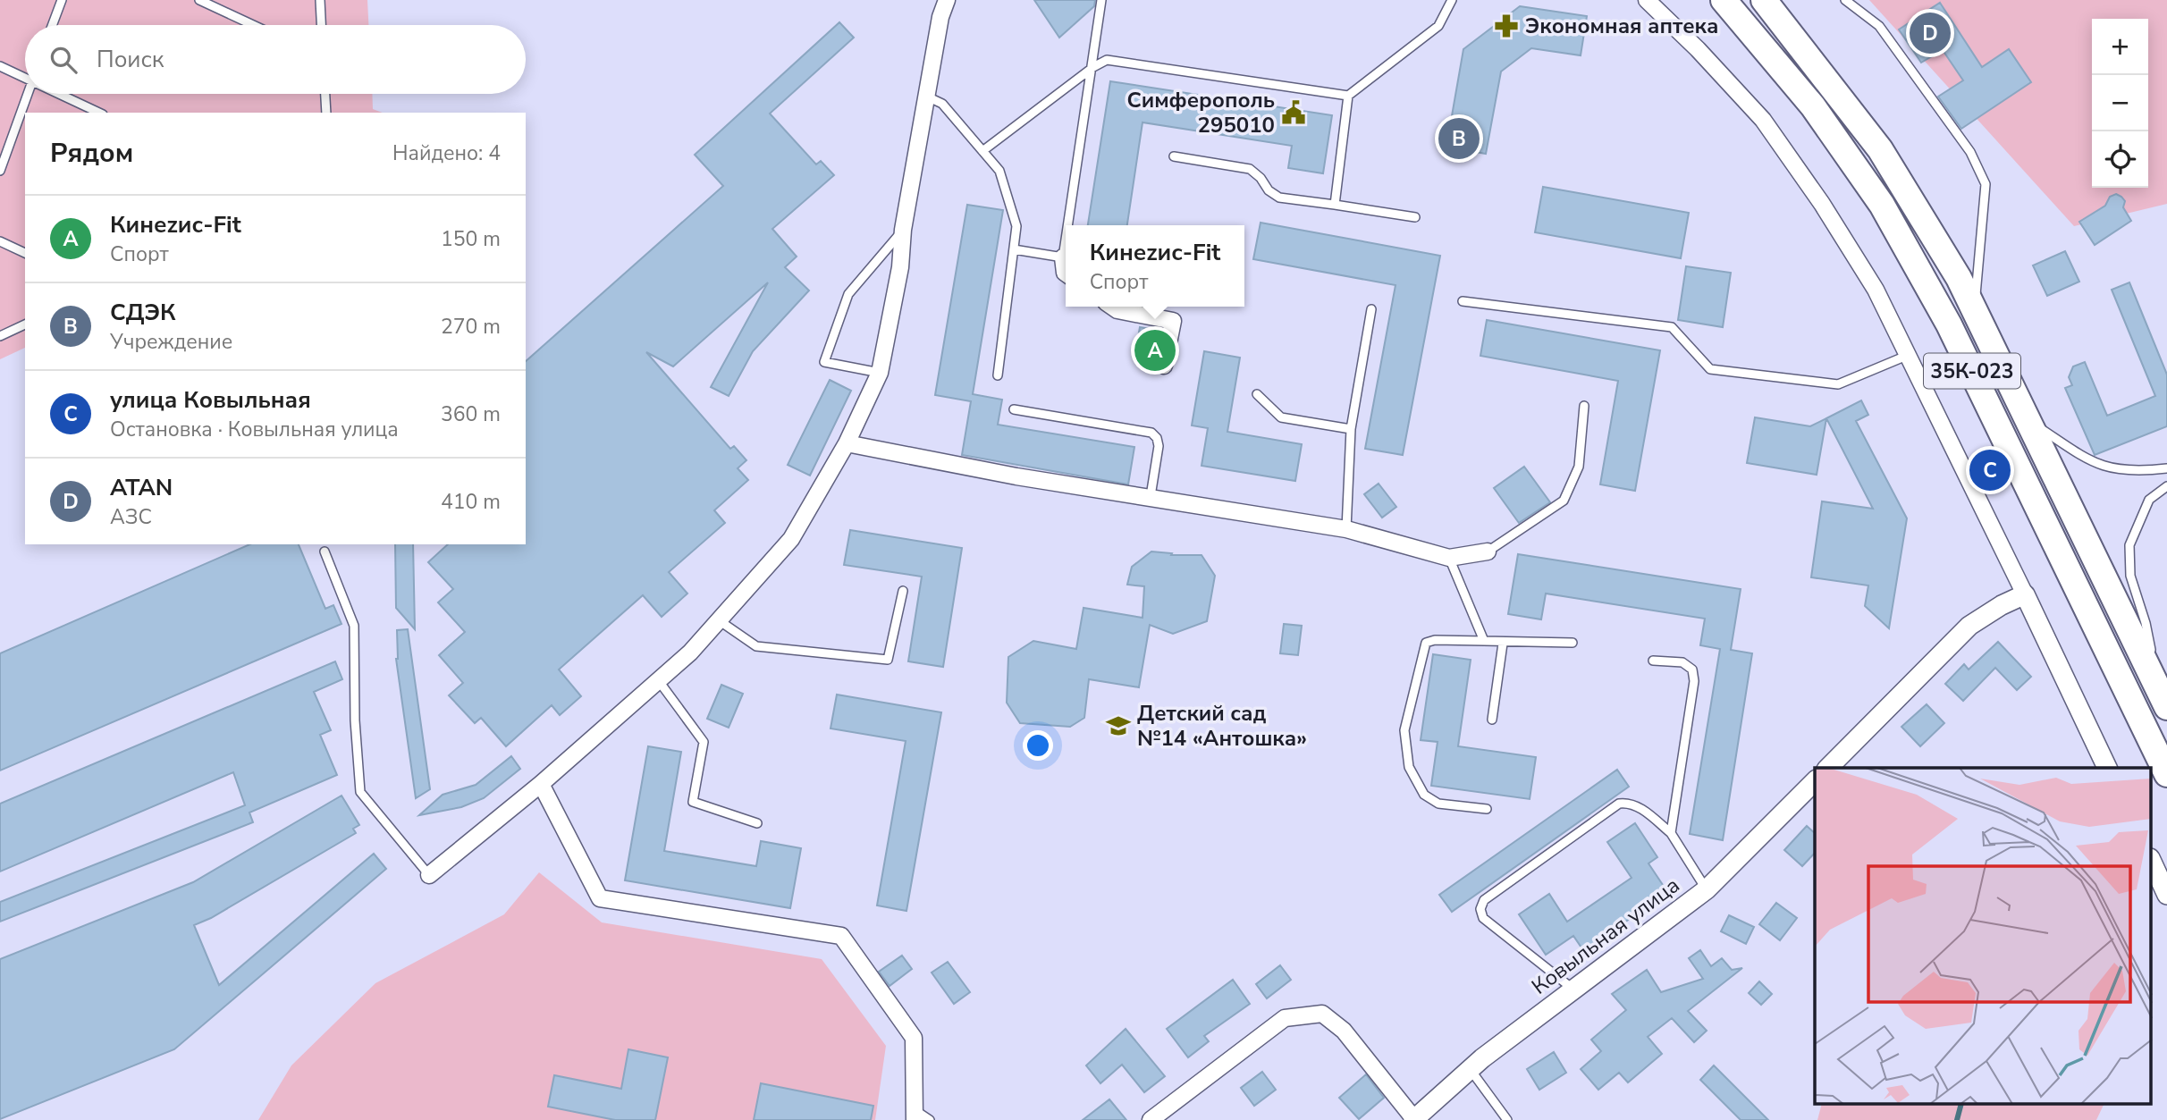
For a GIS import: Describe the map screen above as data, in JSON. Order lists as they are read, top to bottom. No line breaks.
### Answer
{"streets":{"main road":["35К-023"],"street":["Ковыльная улица"]},"places":{"pharmacy":["Экономная аптека"],"public building":["Симферополь 295010"],"school or university":["Детский сад №14 «Антошка»"]},"page":{"pins":["D","B","A","C"],"map_buttons":["+","−"],"search":"Поиск","heading":["Рядом","Найдено: 4"],"list":[{"mark":"A","name":"Кинеzис-Fit","note":"Спорт","value":"150 m"},{"mark":"B","name":"СДЭК","note":"Учреждение","value":"270 m"},{"mark":"C","name":"улица Ковыльная","note":"Остановка · Ковыльная улица","value":"360 m"},{"mark":"D","name":"ATAN","note":"АЗС","value":"410 m"}],"popup":["Кинеzис-Fit","Спорт"]}}
